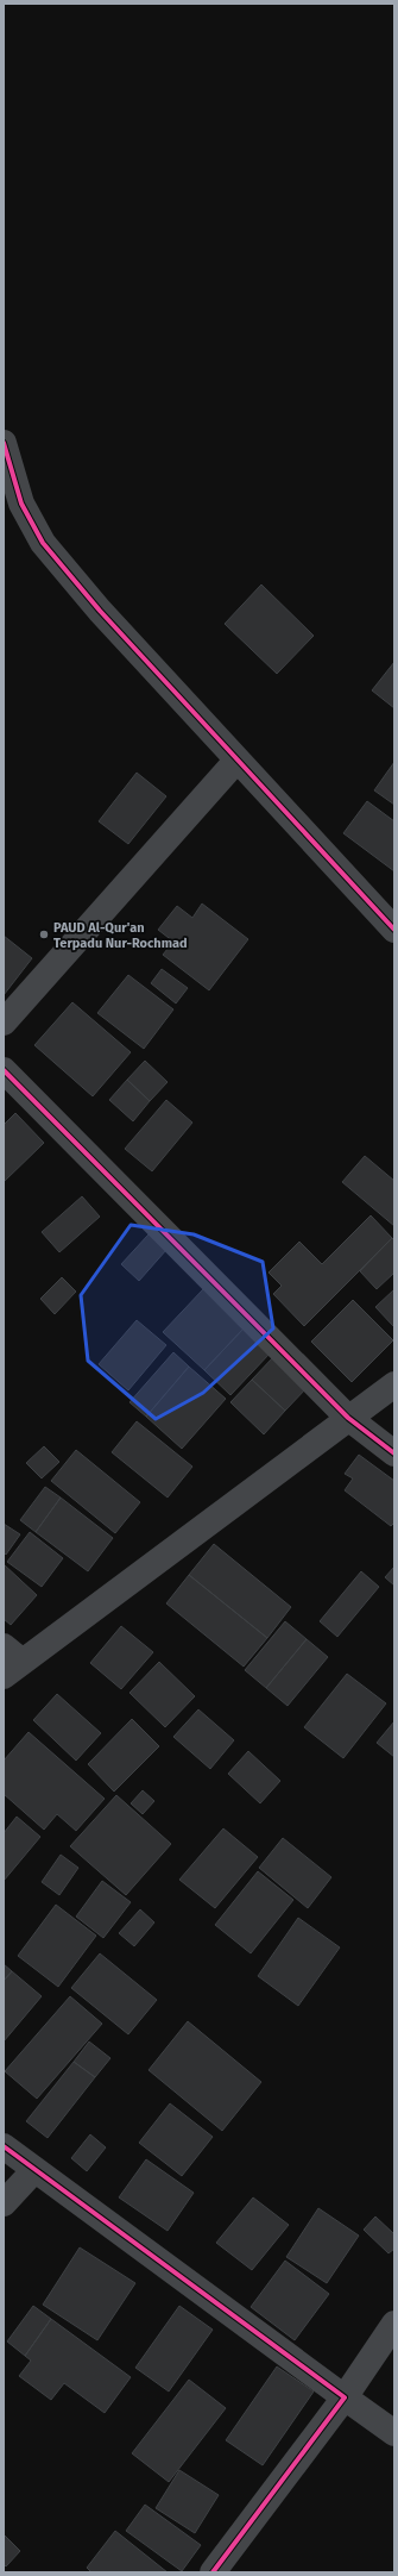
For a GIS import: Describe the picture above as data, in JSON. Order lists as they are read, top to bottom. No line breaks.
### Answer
{"places":["PAUD Al-Qur'an Terpadu Nur-Rochmad"]}
